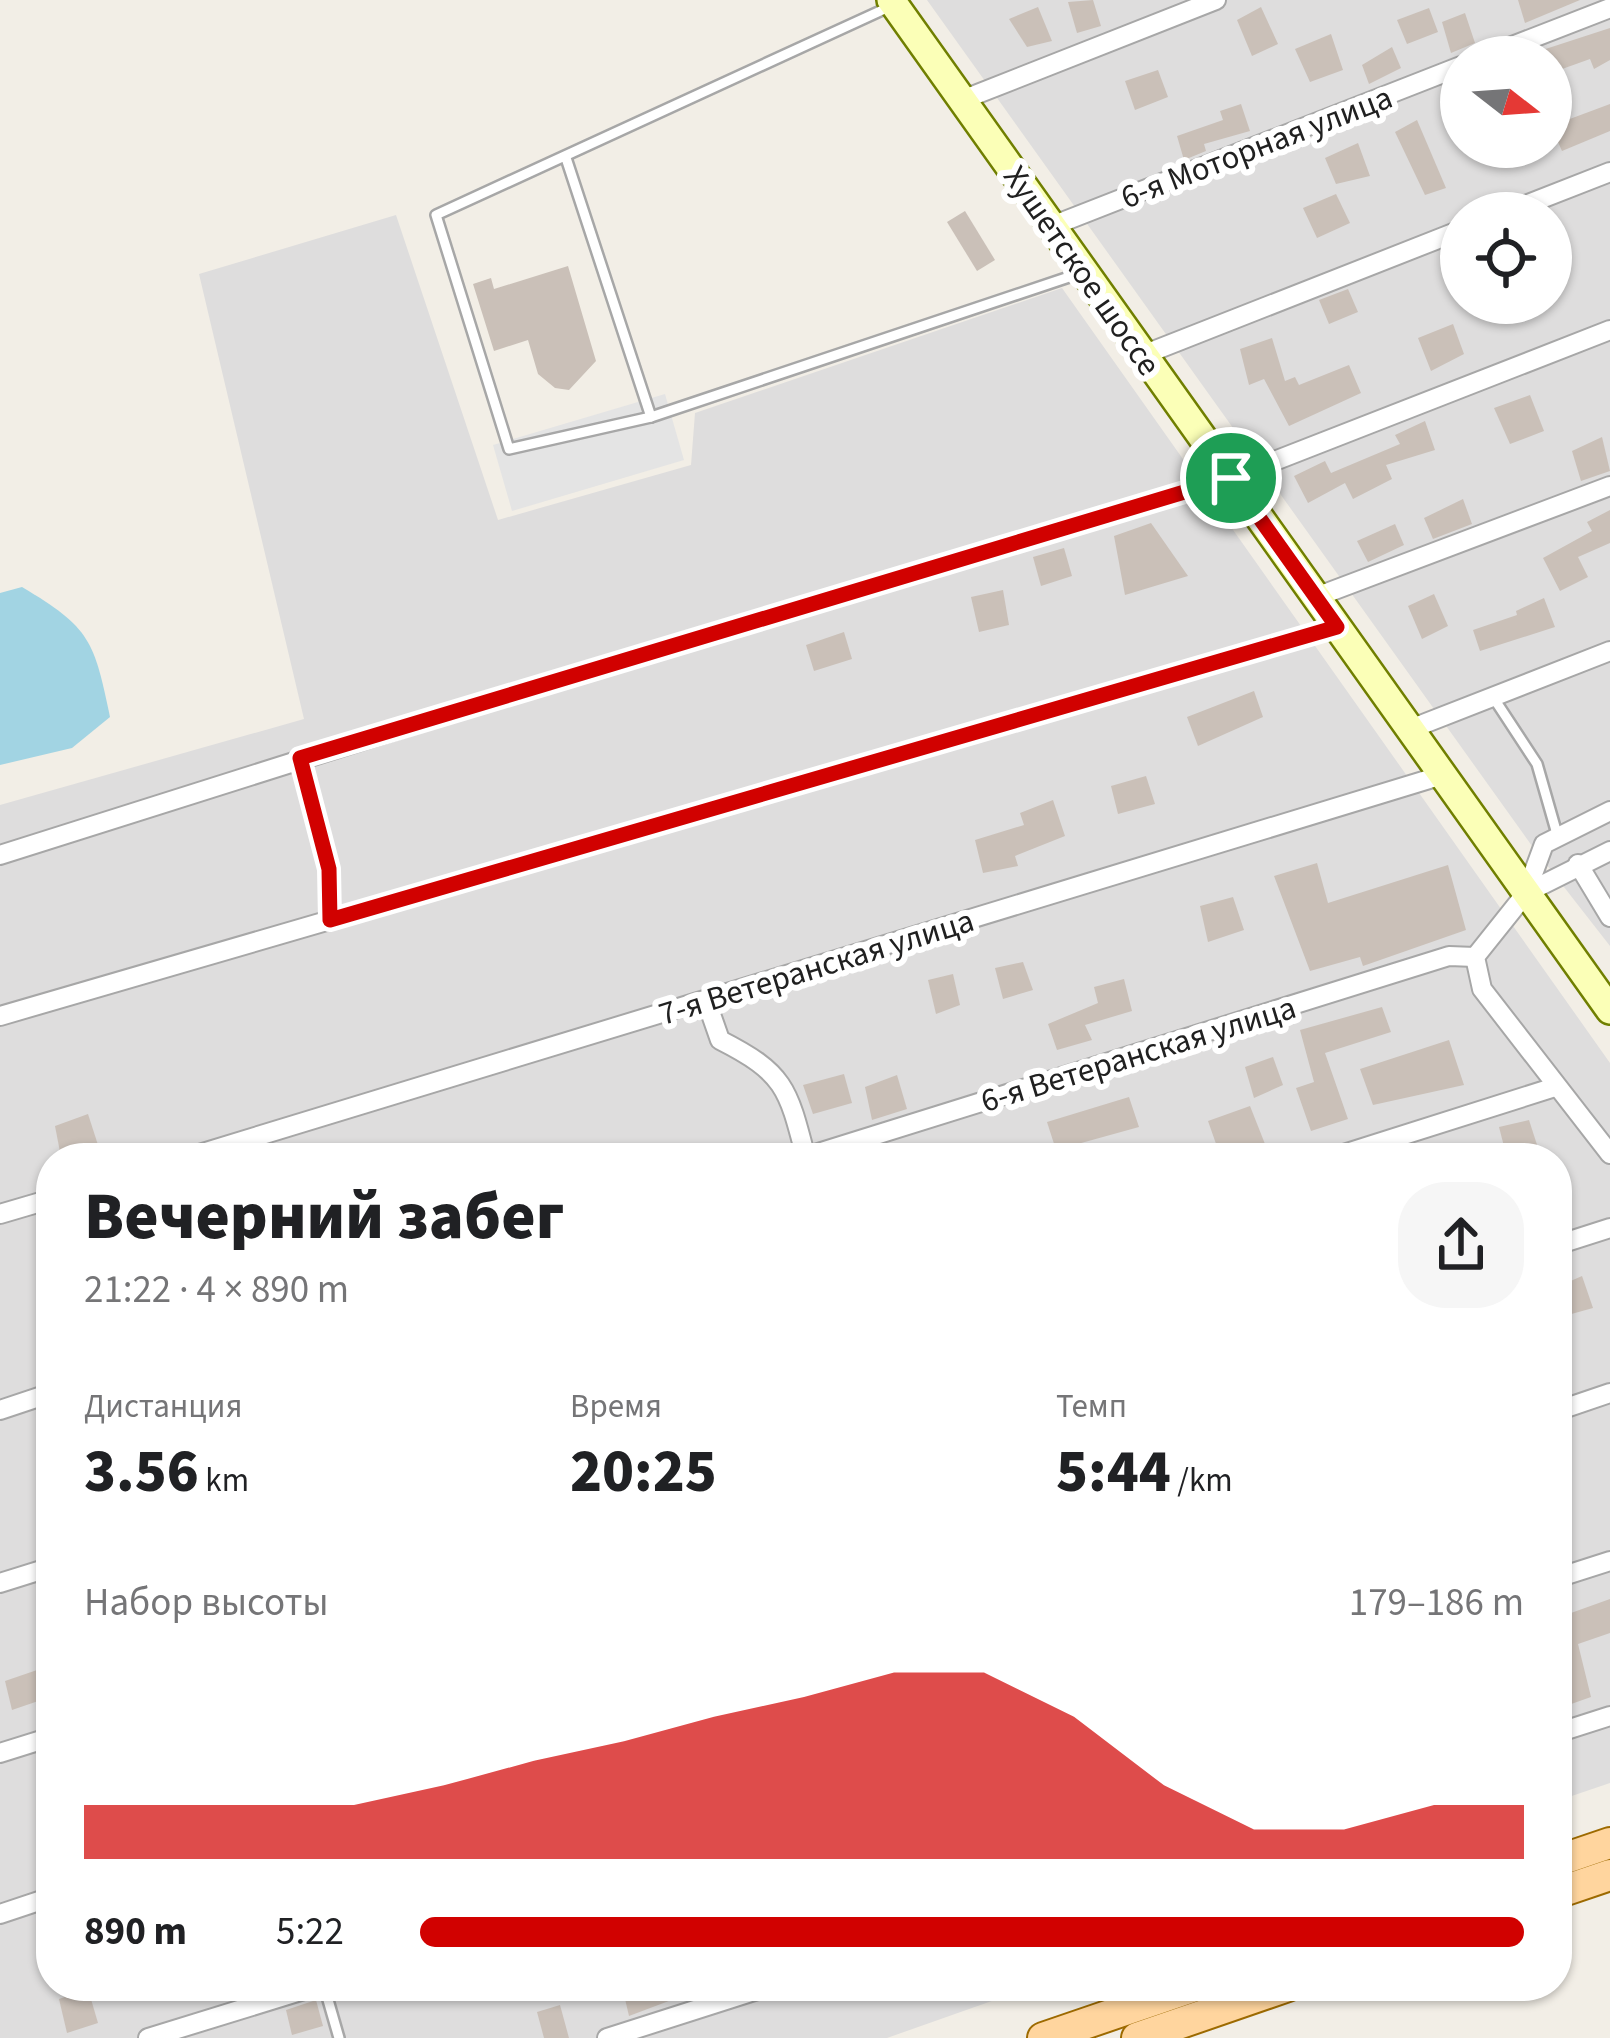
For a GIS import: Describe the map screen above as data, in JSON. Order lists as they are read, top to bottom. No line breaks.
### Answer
{"streets":{"main road":["Хушетское шоссе"],"street":["6-я Моторная улица","7-я Ветеранская улица","6-я Ветеранская улица"]},"crossings":[["6-я Моторная улица","Хушетское шоссе"],["Хушетское шоссе","7-я Ветеранская улица"]],"north":"right","page":{"heading":["Вечерний забег","21:22 · 4 × 890 m"],"stats":[["Дистанция","3.56 km"],["Время","20:25"],["Темп","5:44 /km"]],"chart":["Набор высоты","179–186 m"],"list":[{"name":"890 m","note":"5:22"}]}}
